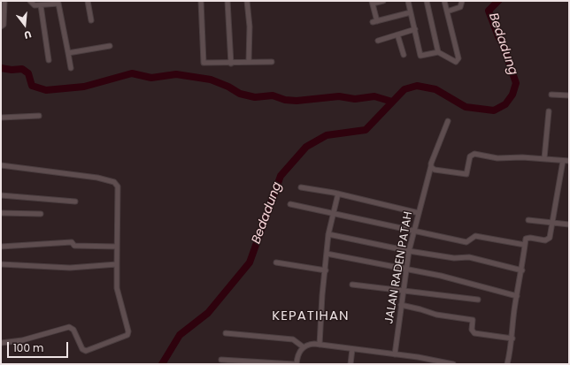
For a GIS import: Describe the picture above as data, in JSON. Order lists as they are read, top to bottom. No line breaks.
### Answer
{"streets":{"street":["JALAN RADEN PATAH"]},"districts":["KEPATIHAN"],"water":["Bedadung"],"scale_bar":"100 m","north":"bottom"}
